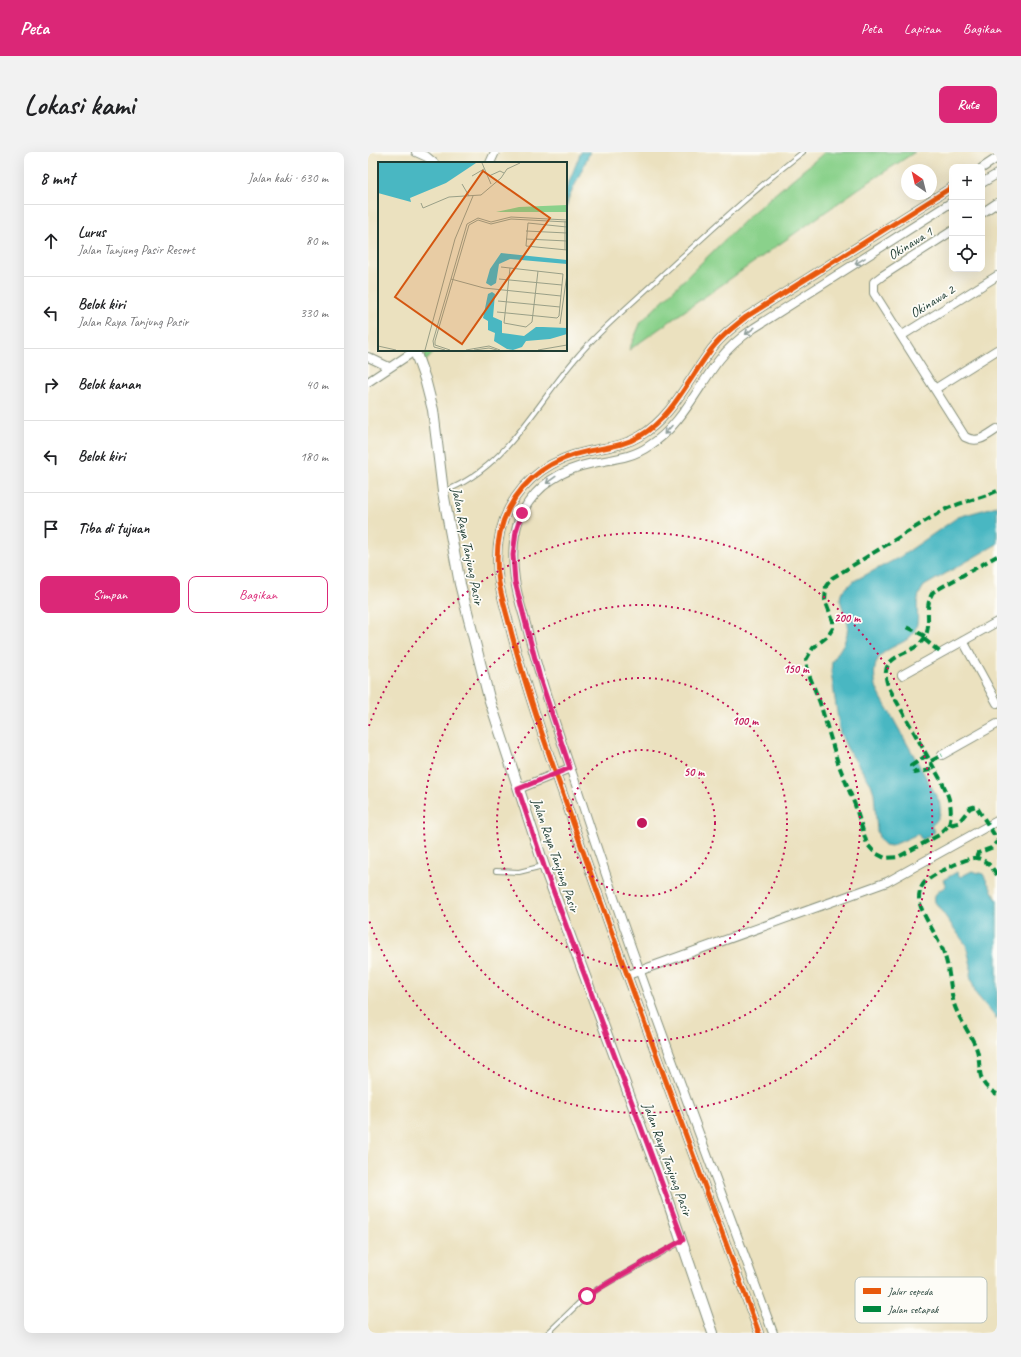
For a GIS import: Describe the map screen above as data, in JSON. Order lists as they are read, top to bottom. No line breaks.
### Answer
{"streets":{"street":["Okinawa 1","Okinawa 2","Jalan Raya Tanjung Pasir"]},"crossings":[["Okinawa 1","Okinawa 2"]],"legend":["Jalur sepeda","Jalan setapak"],"north":"top left","page":{"header":"Peta","nav":["Peta","Lapisan","Bagikan"],"buttons":["Rute",["Simpan","Bagikan"]],"title":"Lokasi kami","heading":["8 mnt","Jalan kaki · 630 m"],"map_buttons":["+","−"],"list":[["Lurus","Jalan Tanjung Pasir Resort","80 m"],["Belok kiri","Jalan Raya Tanjung Pasir","330 m"],["Belok kanan","40 m"],["Belok kiri","180 m"],"Tiba di tujuan"]},"rings":["200 m","150 m","100 m","50 m"]}
